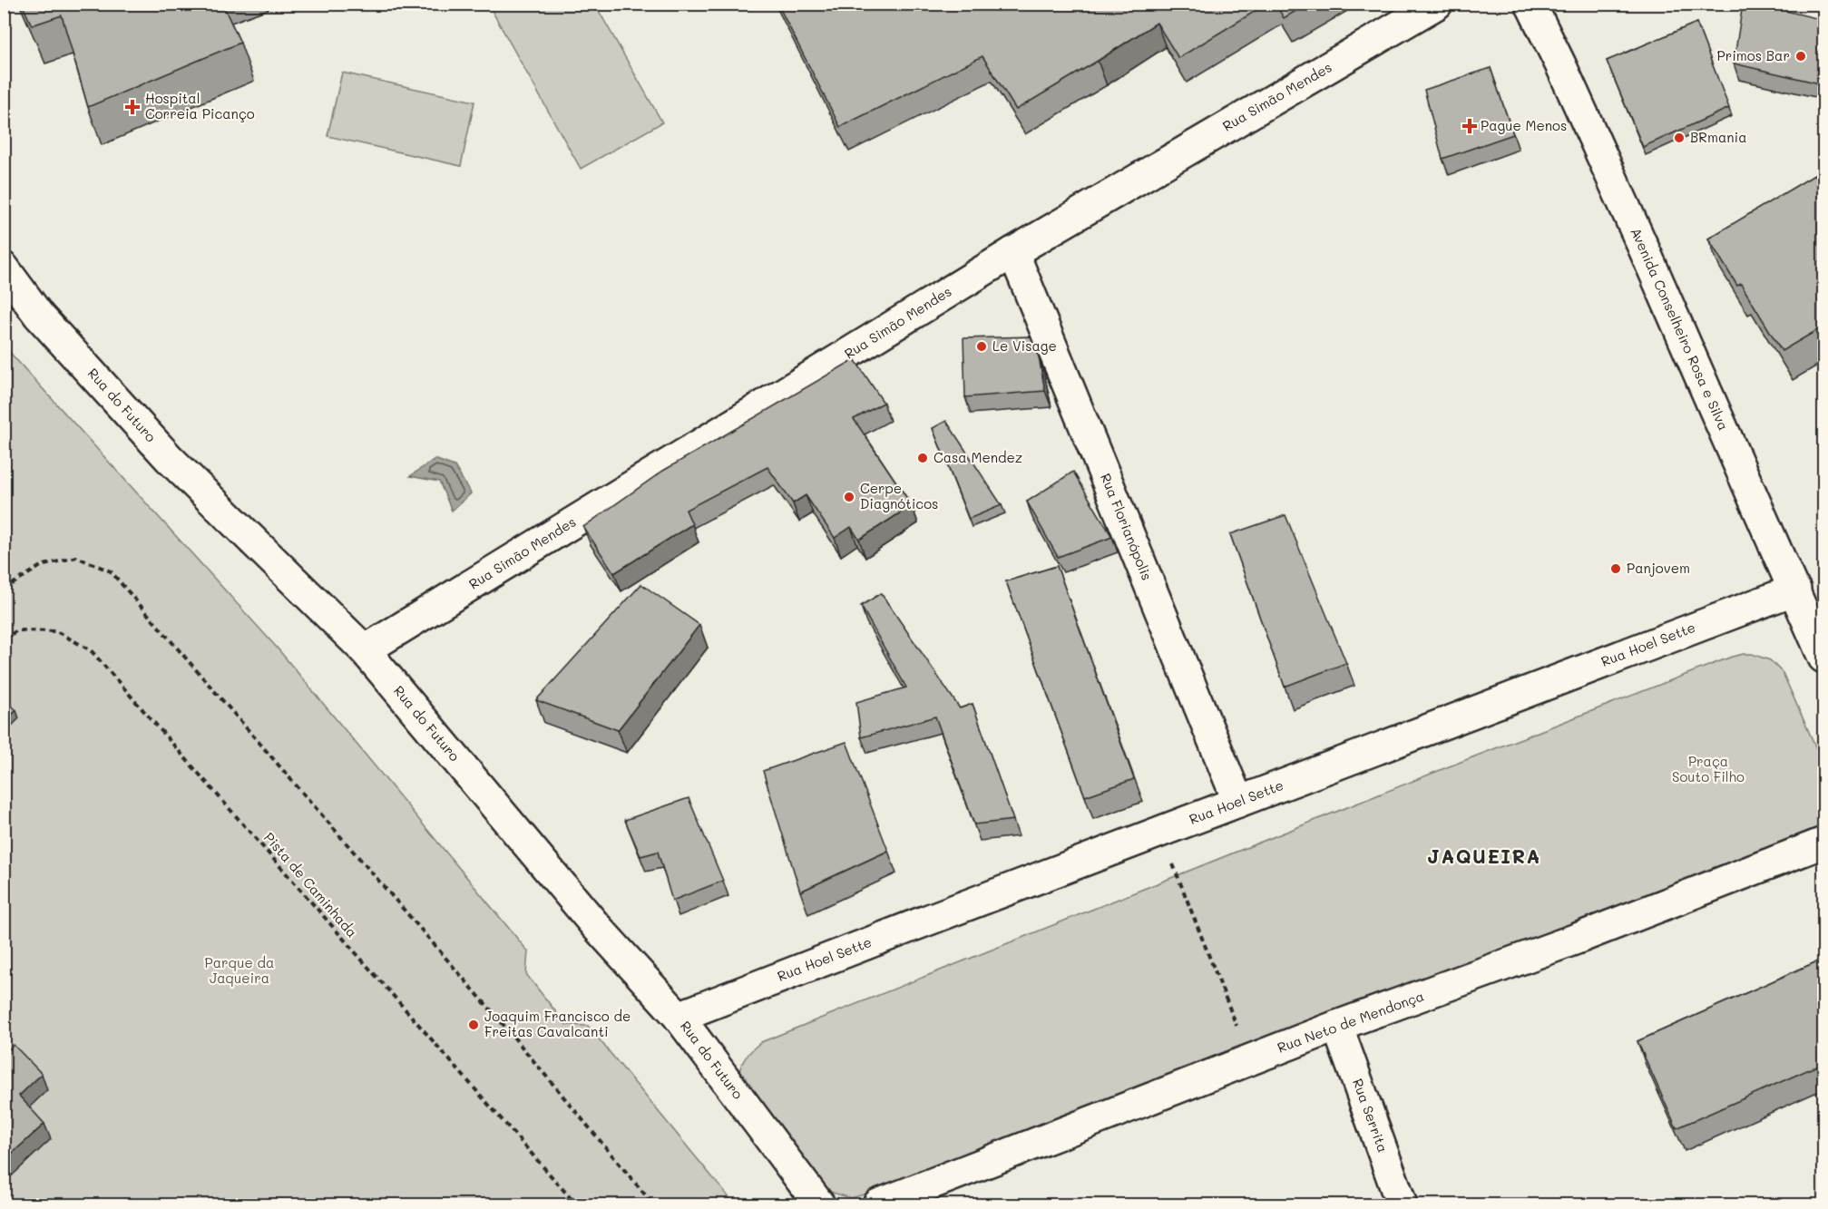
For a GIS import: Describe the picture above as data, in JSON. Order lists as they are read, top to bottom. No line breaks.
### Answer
{"streets":{"street":["Rua Simão Mendes","Avenida Conselheiro Rosa e Silva","Rua do Futuro","Rua Florianópolis","Rua Hoel Sette","Rua Neto de Mendonça","Rua Serrita"],"path":["Pista de Caminhada"]},"crossings":[["Rua Simão Mendes","Rua do Futuro"],["Rua Simão Mendes","Rua Florianópolis"],["Avenida Conselheiro Rosa e Silva","Rua Hoel Sette"],["Rua do Futuro","Rua Hoel Sette"],["Rua Florianópolis","Rua Hoel Sette"],["Rua Neto de Mendonça","Rua Serrita"]],"districts":["JAQUEIRA"],"parks":["Praça Souto Filho","Parque da Jaqueira"],"places":{"other":["Primos Bar","BRmania","Le Visage","Casa Mendez","Cerpe Diagnóticos","Panjovem","Joaquim Francisco de Freitas Cavalcanti"],"health":["Hospital Correia Picanço","Pague Menos"]}}
